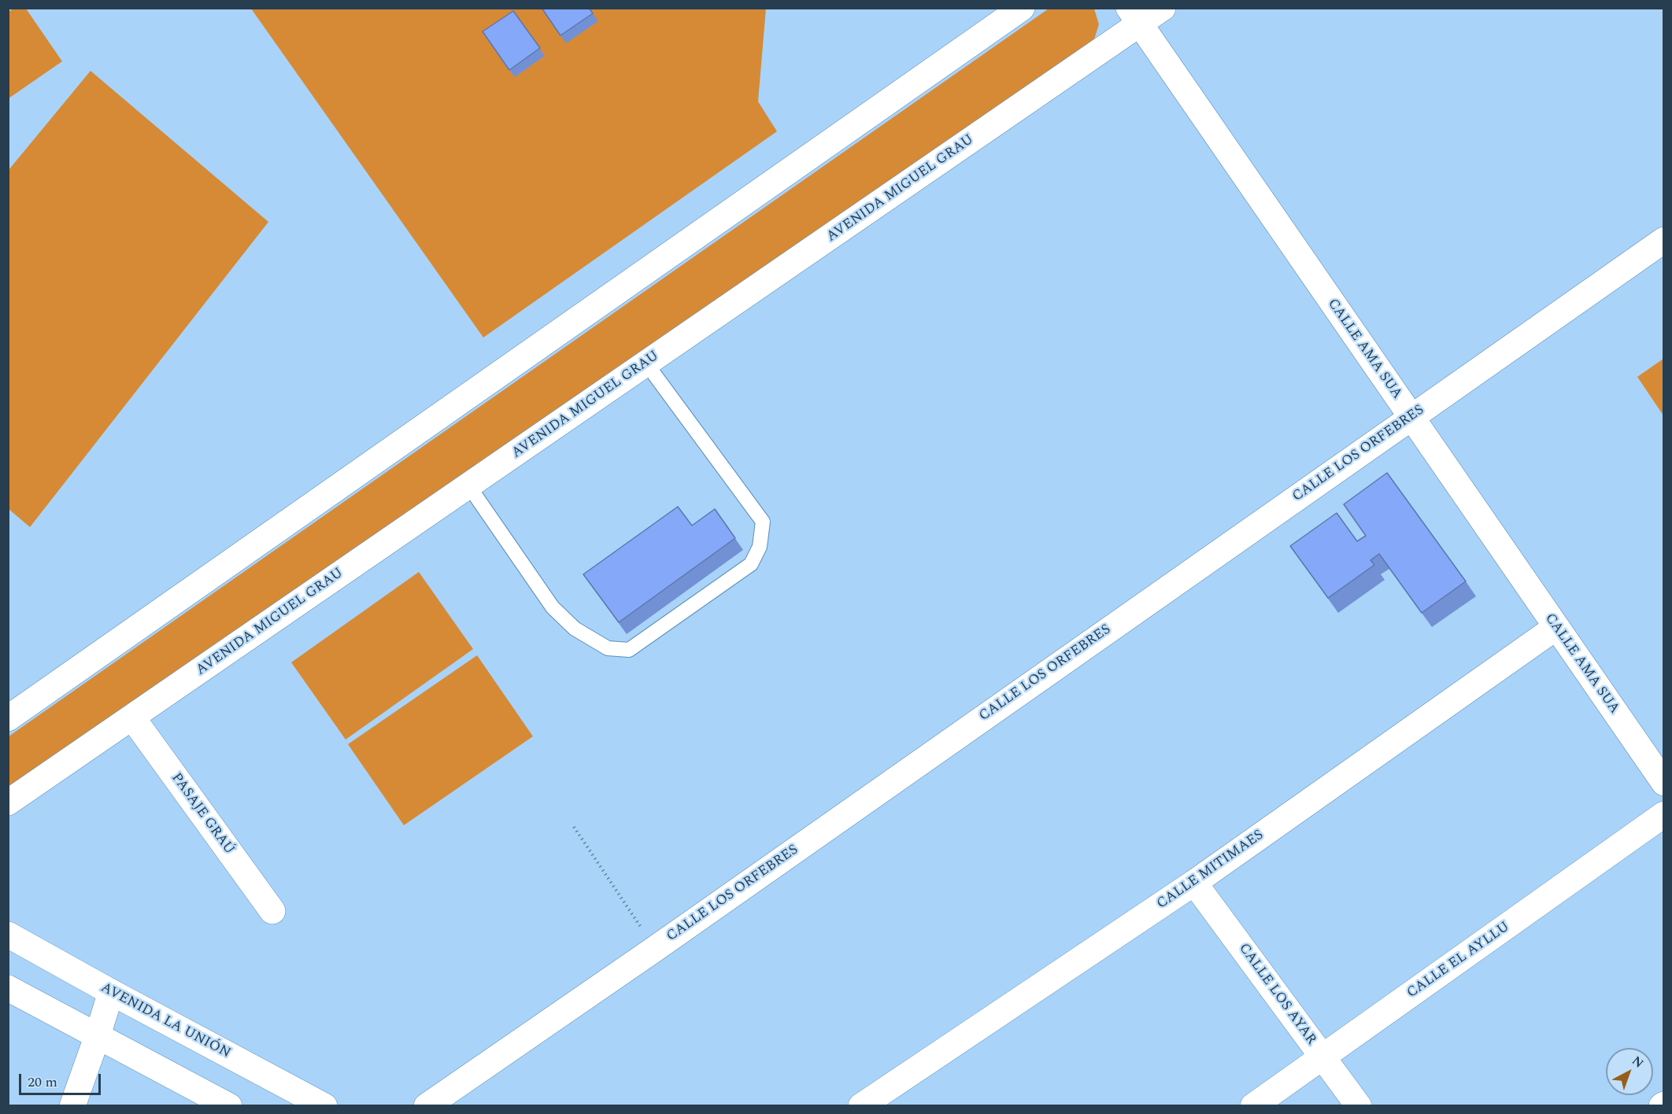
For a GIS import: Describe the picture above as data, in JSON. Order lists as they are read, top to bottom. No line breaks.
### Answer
{"streets":{"street":["AVENIDA MIGUEL GRAU","CALLE AMA SUA","CALLE LOS ORFEBRES","PASAJE GRAÚ","CALLE MITIMAES","CALLE EL AYLLU","CALLE LOS AYAR","AVENIDA LA UNIÓN"]},"crossings":[["AVENIDA MIGUEL GRAU","CALLE AMA SUA"],["AVENIDA MIGUEL GRAU","PASAJE GRAÚ"],["CALLE AMA SUA","CALLE LOS ORFEBRES"],["CALLE AMA SUA","CALLE MITIMAES"],["CALLE MITIMAES","CALLE LOS AYAR"],["CALLE EL AYLLU","CALLE LOS AYAR"]],"scale_bar":"20 m","north":"top right"}
